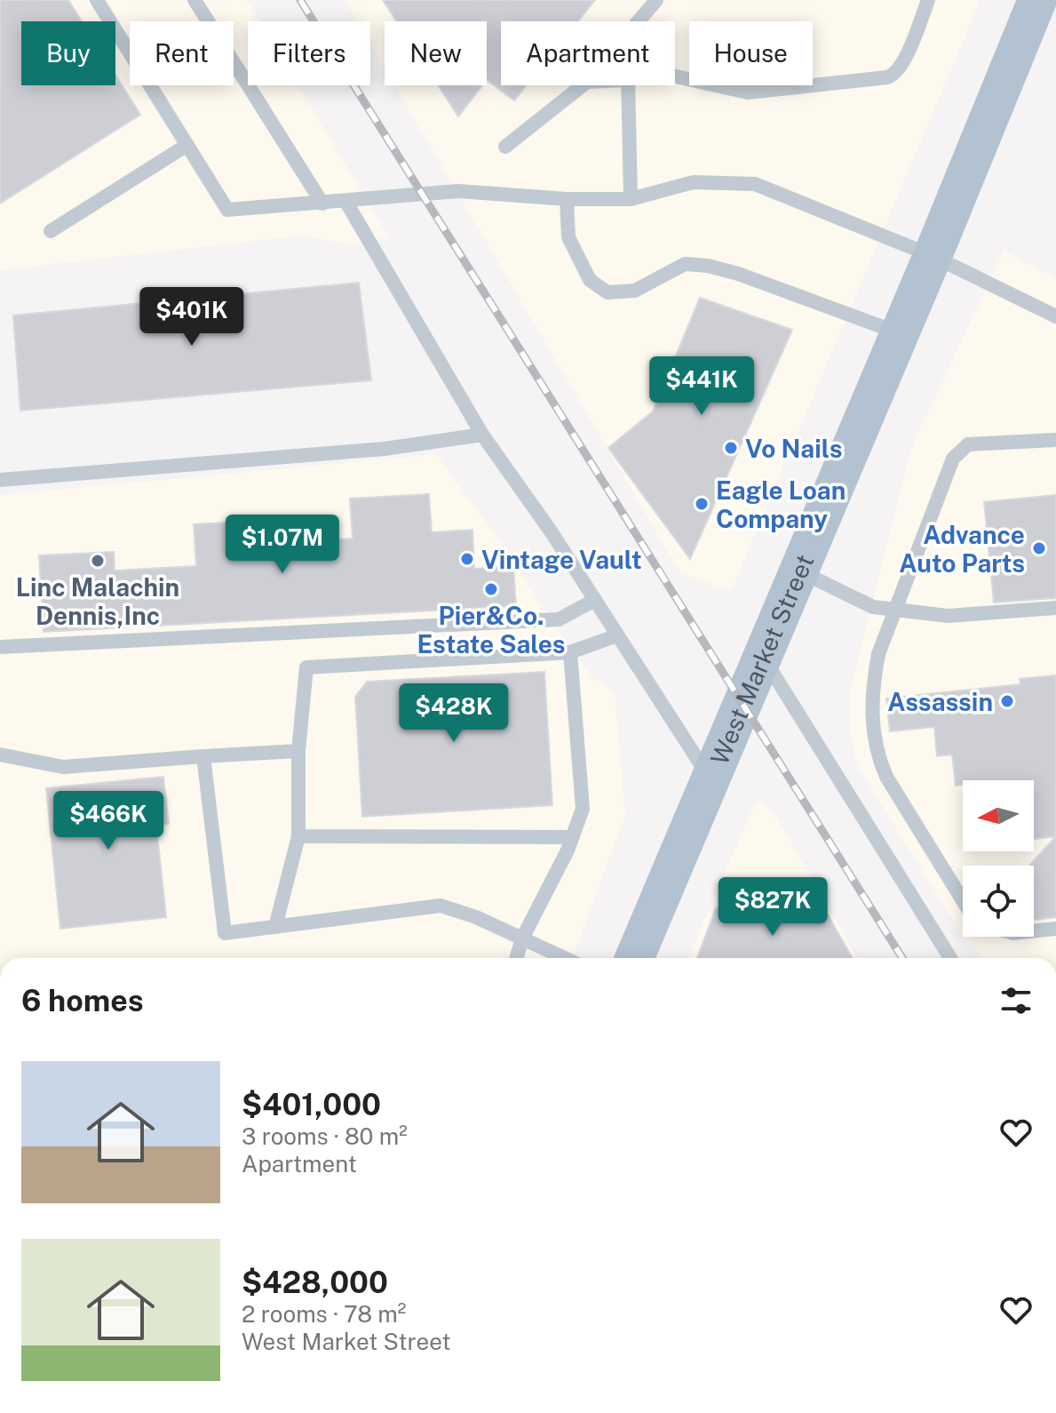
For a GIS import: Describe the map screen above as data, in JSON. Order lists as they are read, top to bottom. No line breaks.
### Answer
{"streets":{"main road":["West Market Street"]},"places":["Vo Nails","Eagle Loan Company","Advance Auto Parts","Vintage Vault","Linc Malachin Dennis,Inc","Pier&Co. Estate Sales","Assassin"],"north":"left","page":{"chip":["Buy","Rent","Filters","New","Apartment","House"],"price":["$401K","$441K","$1.07M","$428K","$466K","$827K"],"heading":"6 homes","list":[{"name":"$401,000","note":"3 rooms · 80 m² · Apartment"},{"name":"$428,000","note":"2 rooms · 78 m² · West Market Street"}]}}
